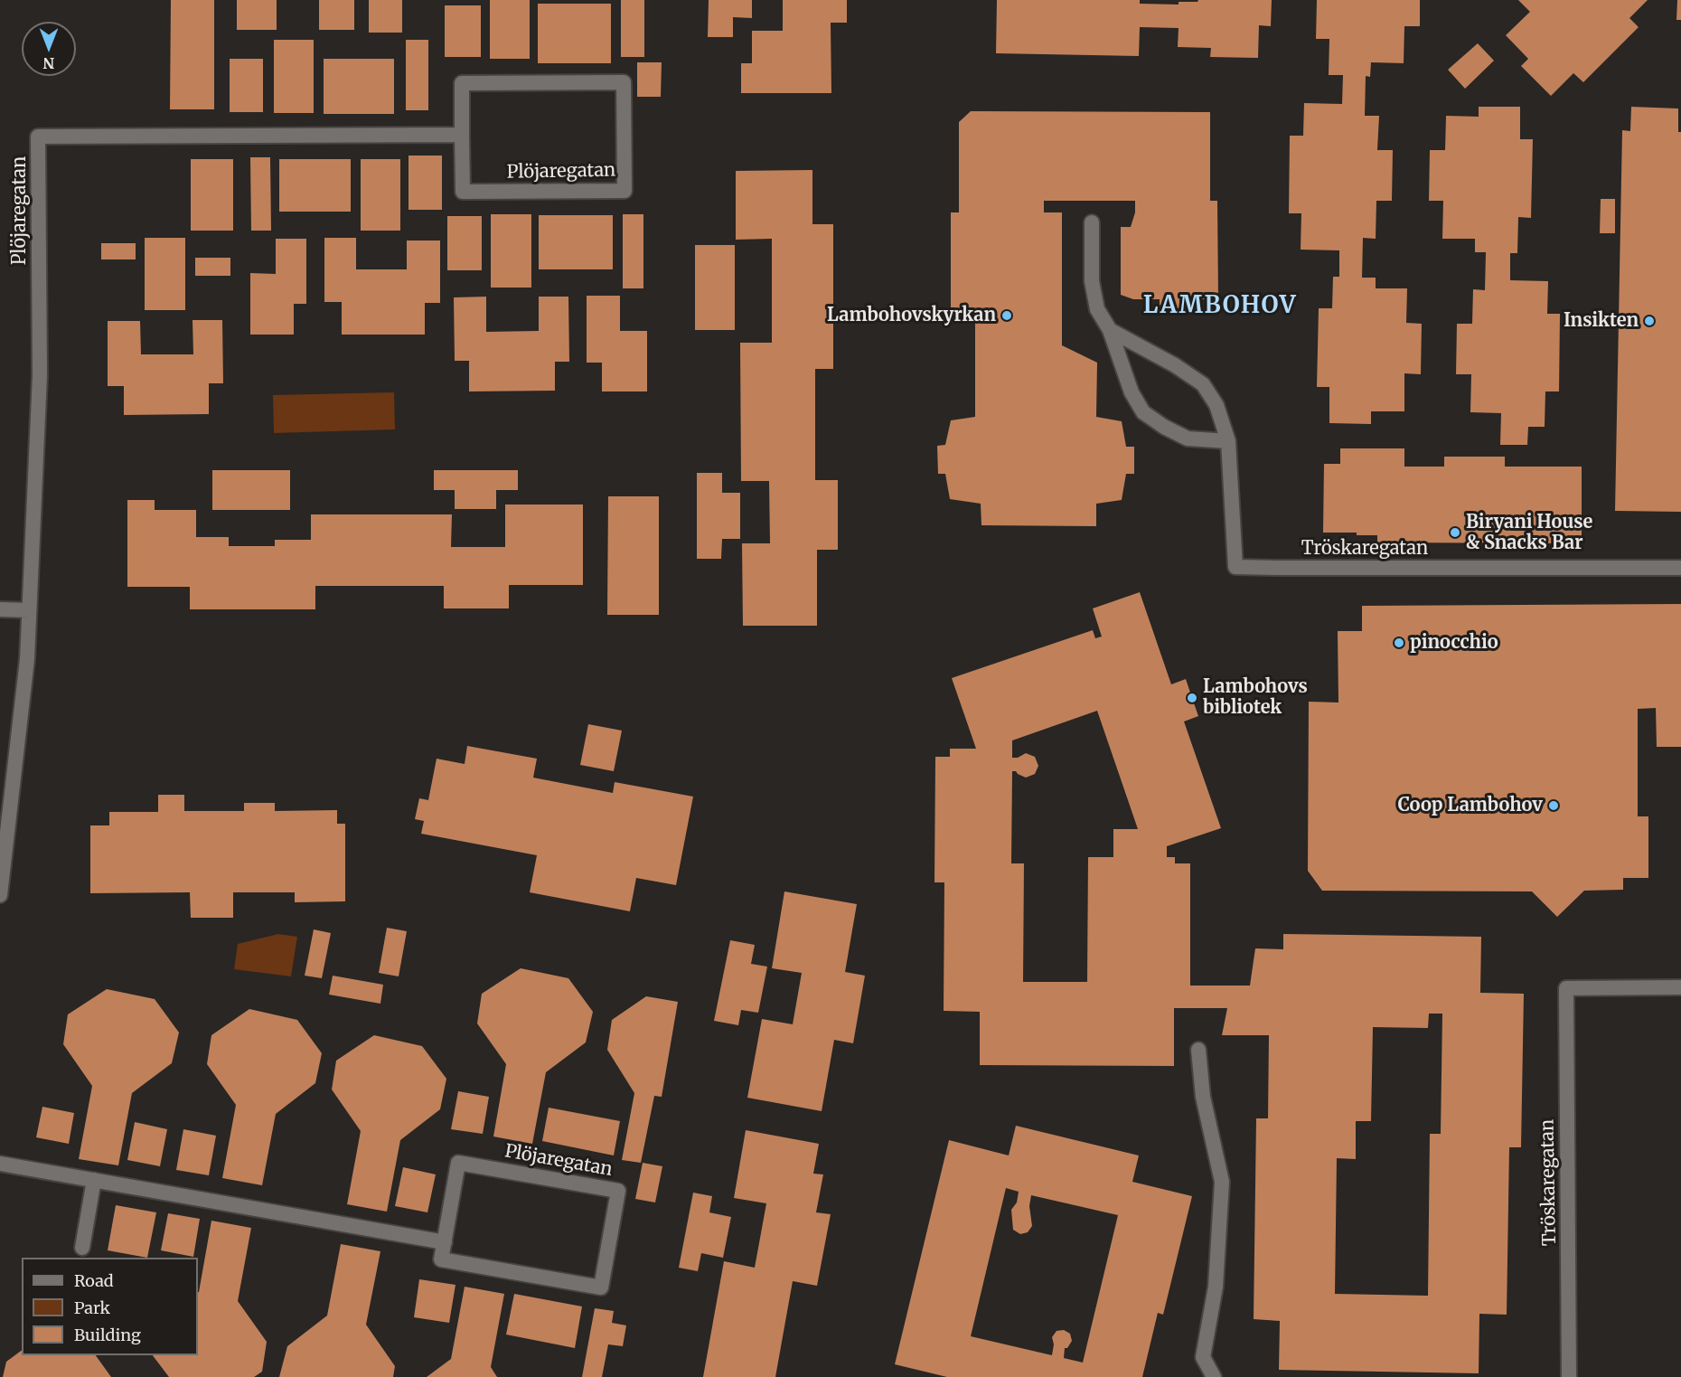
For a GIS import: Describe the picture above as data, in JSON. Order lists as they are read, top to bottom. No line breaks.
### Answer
{"streets":{"street":["Plöjaregatan","Tröskaregatan"]},"districts":["LAMBOHOV"],"places":["Lambohovskyrkan","Insikten","Biryani House & Snacks Bar","pinocchio","Lambohovs bibliotek","Coop Lambohov"],"legend":["Road","Park","Building"],"north":"bottom"}
